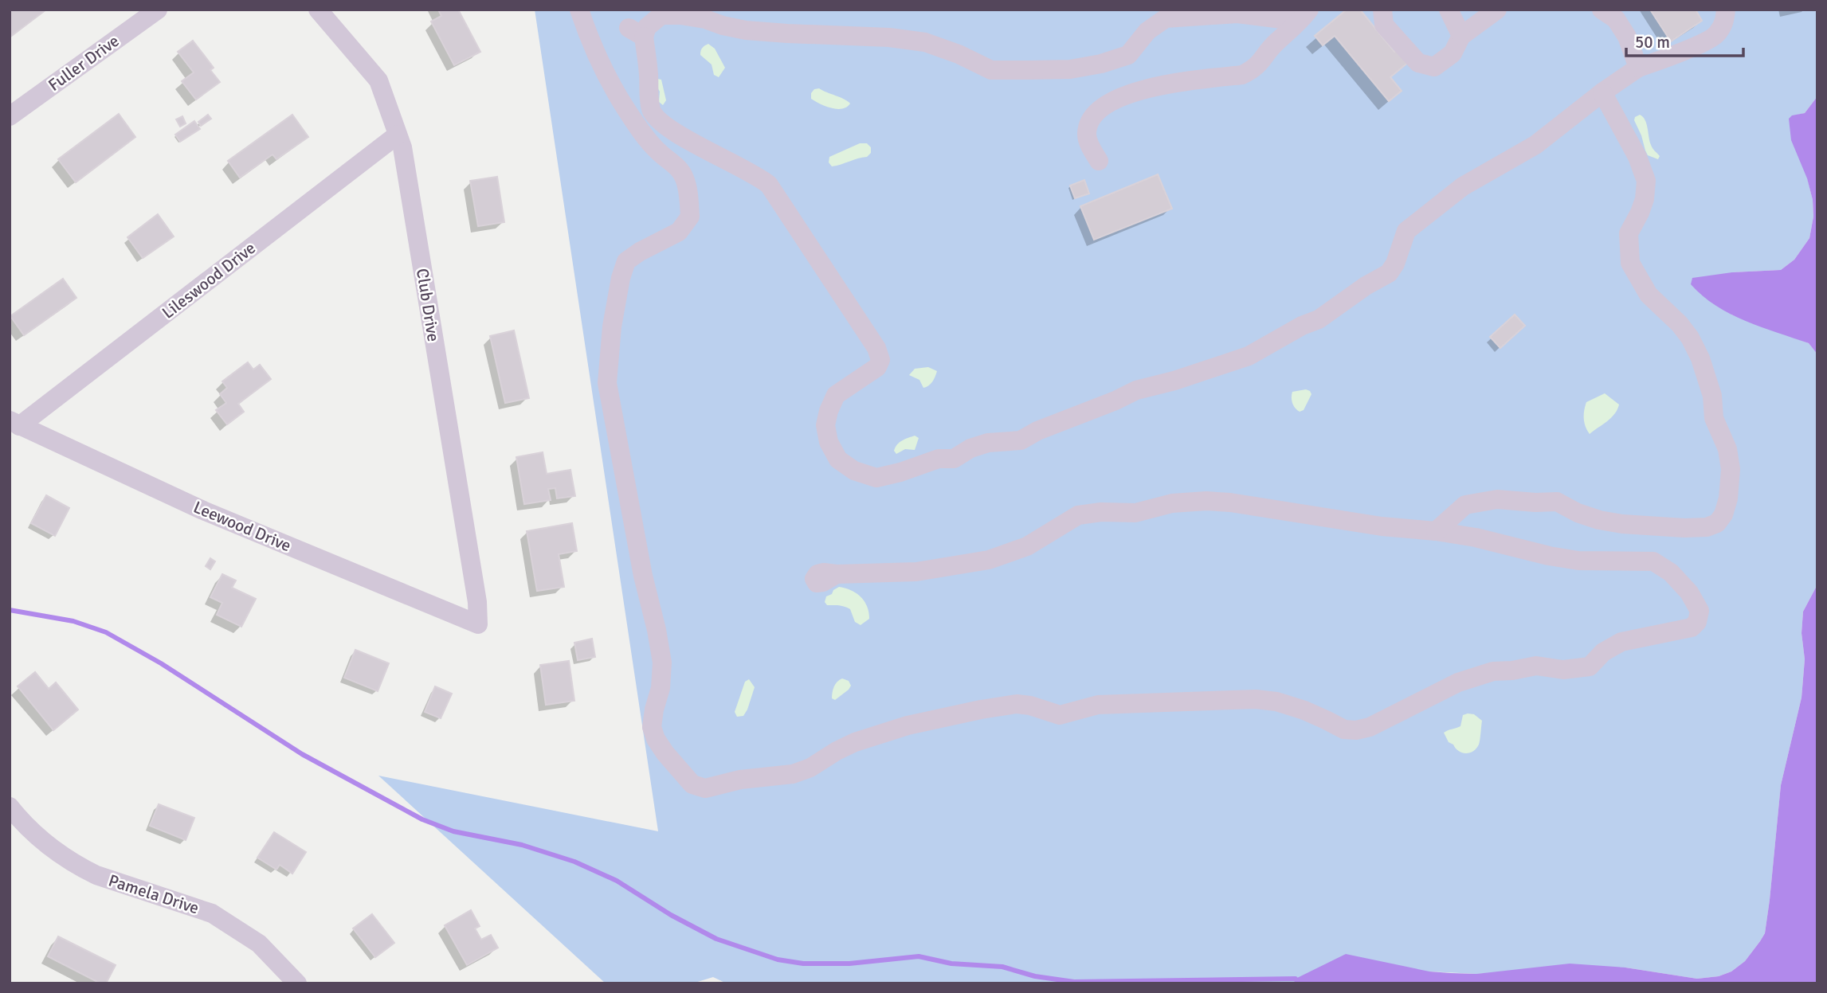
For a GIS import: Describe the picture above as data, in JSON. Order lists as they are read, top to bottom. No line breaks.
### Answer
{"streets":{"street":["Fuller Drive","Lileswood Drive","Club Drive","Leewood Drive","Pamela Drive"]},"crossings":[["Lileswood Drive","Club Drive"],["Lileswood Drive","Leewood Drive"],["Club Drive","Leewood Drive"]],"scale_bar":"50 m"}
